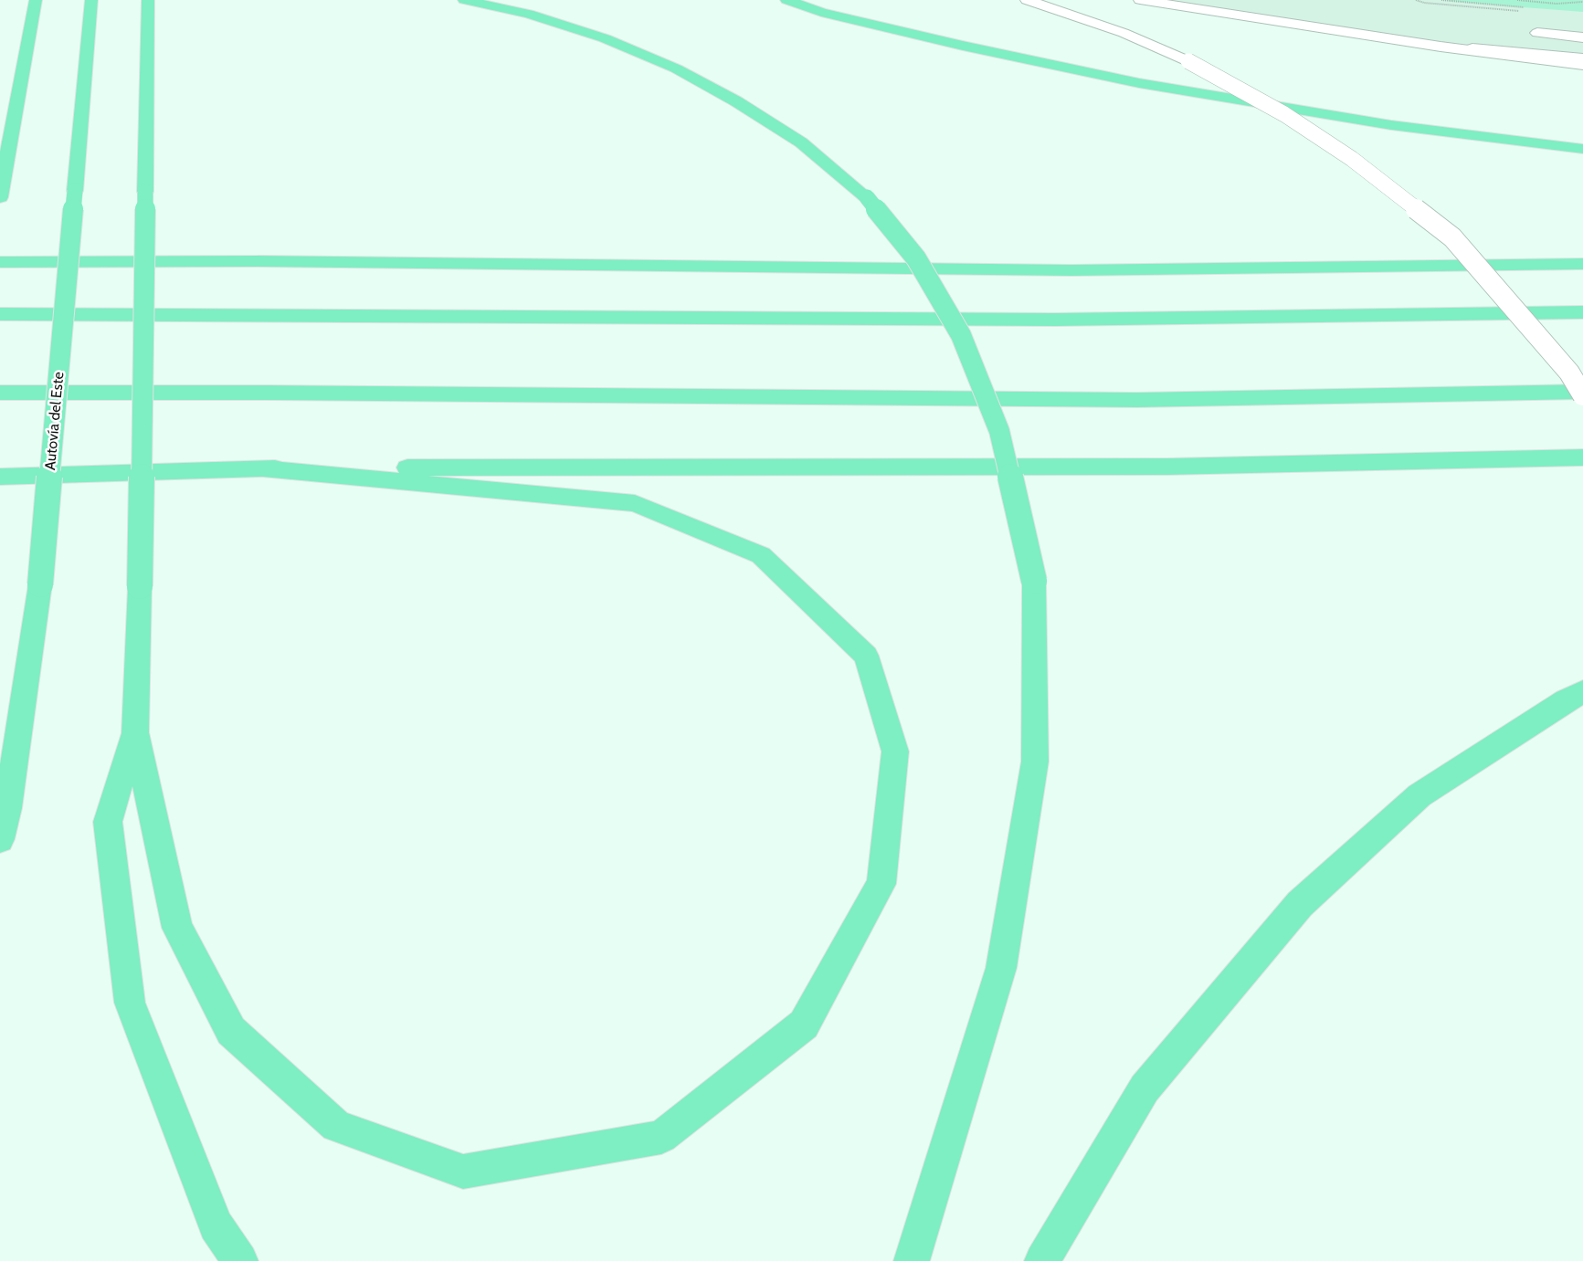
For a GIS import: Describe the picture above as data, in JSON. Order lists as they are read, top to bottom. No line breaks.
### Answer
{"streets":{"highway":["Autovía del Este"]}}
